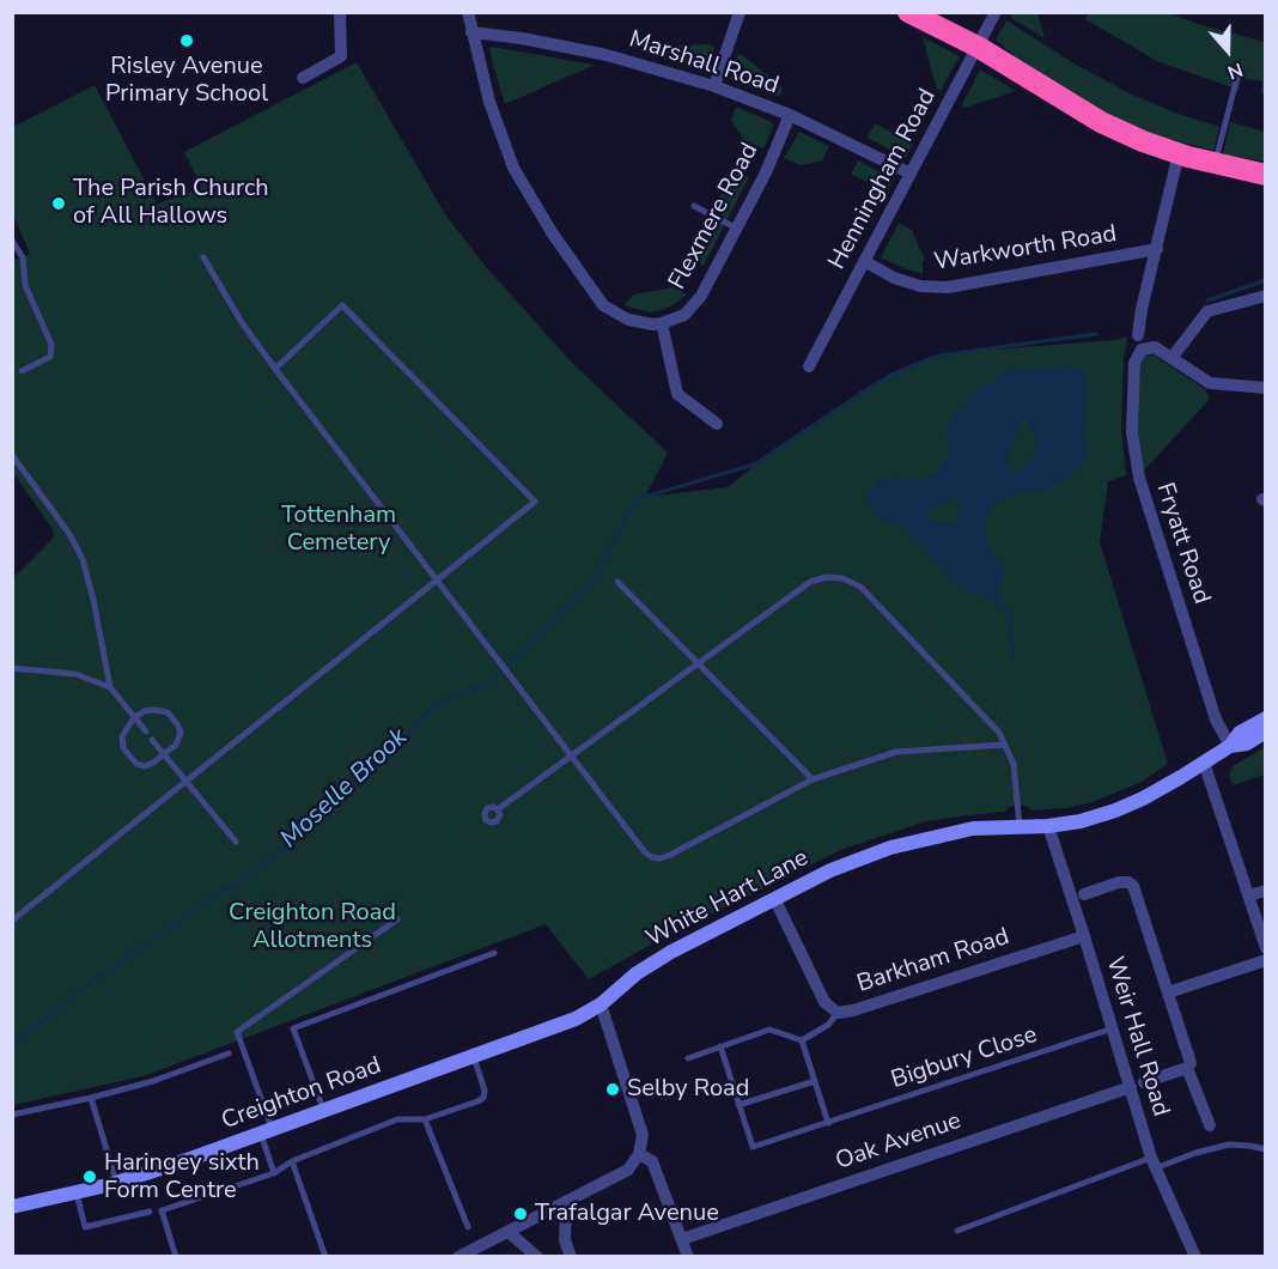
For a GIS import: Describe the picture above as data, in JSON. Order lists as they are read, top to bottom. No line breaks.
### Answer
{"streets":{"street":["Marshall Road","Henningham Road","Flexmere Road","Warkworth Road","Fryatt Road","White Hart Lane","Barkham Road","Weir Hall Road","Creighton Road","Oak Avenue"],"lane":["Bigbury Close"]},"crossings":[["Marshall Road","Henningham Road"],["Marshall Road","Flexmere Road"],["Henningham Road","Warkworth Road"],["Fryatt Road","White Hart Lane"],["White Hart Lane","Barkham Road"],["White Hart Lane","Weir Hall Road"],["White Hart Lane","Creighton Road"],["Barkham Road","Weir Hall Road"],["Weir Hall Road","Bigbury Close"],["Weir Hall Road","Oak Avenue"]],"water":["Moselle Brook"],"parks":["Tottenham Cemetery","Creighton Road Allotments"],"places":["Risley Avenue Primary School","The Parish Church of All Hallows","Selby Road","Haringey sixth Form Centre","Trafalgar Avenue"],"north":"bottom"}
